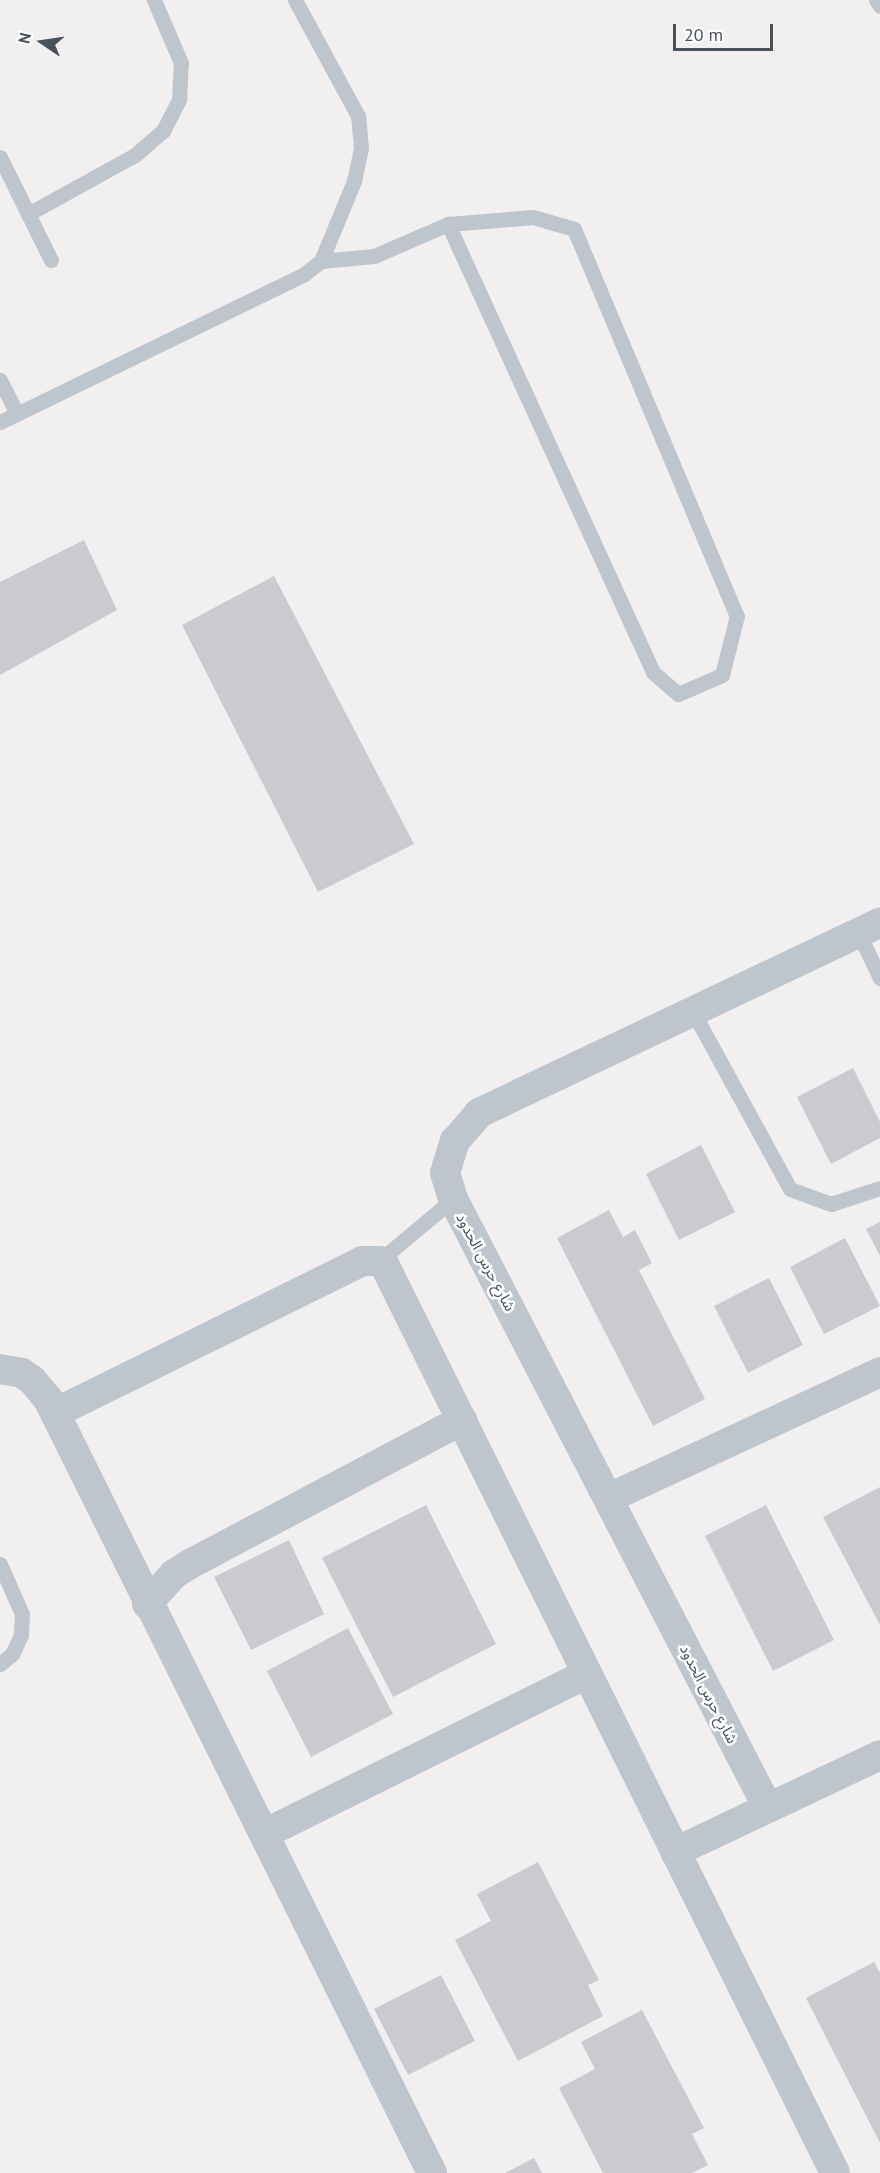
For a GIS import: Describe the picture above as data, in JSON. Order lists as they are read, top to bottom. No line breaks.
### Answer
{"streets":{"street":["شارع حرس الحدود"]},"scale_bar":"20 m","north":"left"}
